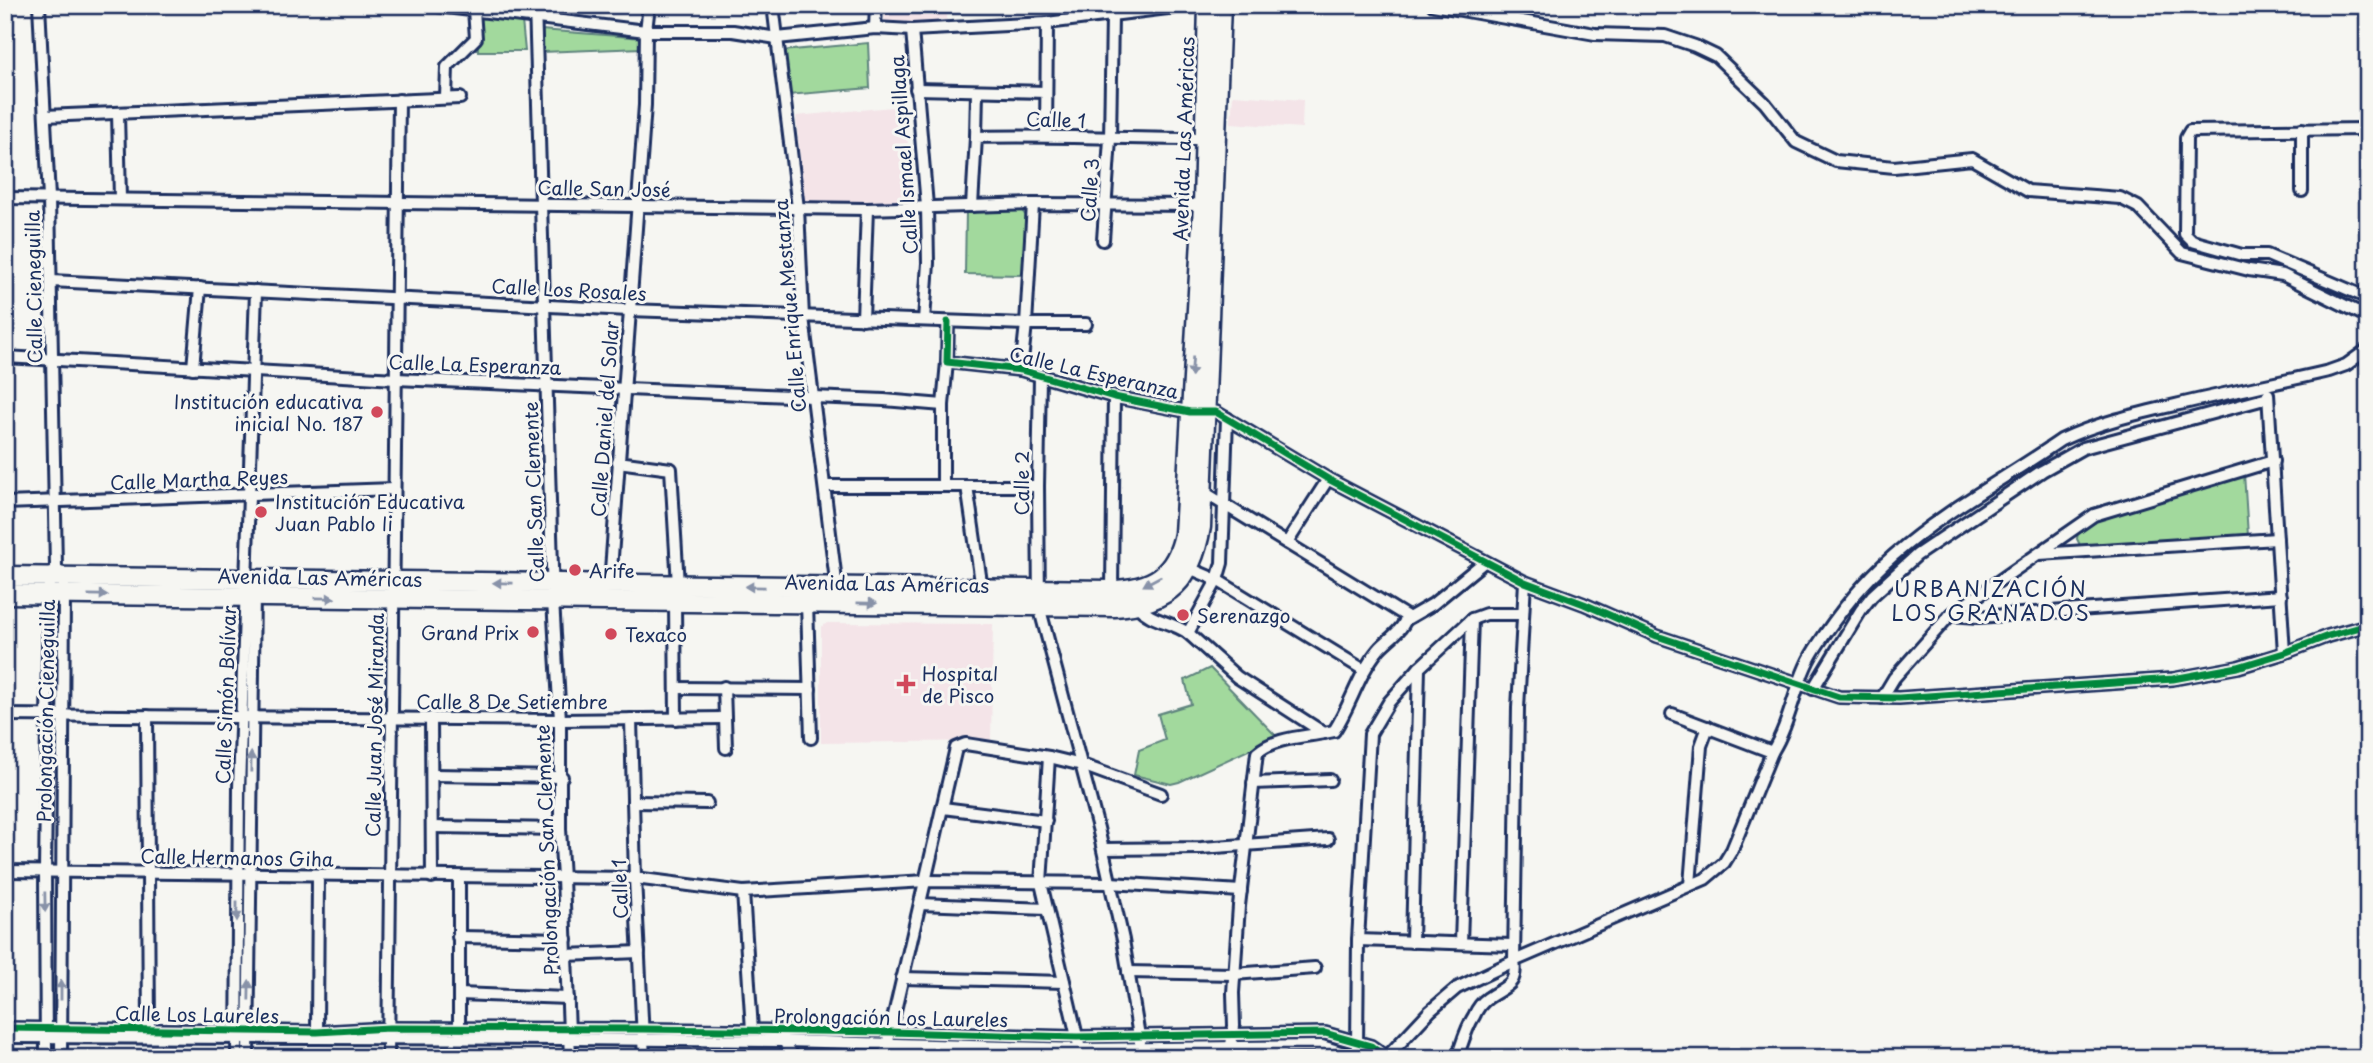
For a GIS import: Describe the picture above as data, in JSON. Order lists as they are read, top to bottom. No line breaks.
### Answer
{"streets":{"main road":["Avenida Las Américas"],"street":["Calle 1","Calle Ismael Aspillaga","Calle San José","Calle 3","Calle Cieneguilla","Calle Los Rosales","Calle Enrique Mestanza","Calle La Esperanza","Calle Daniel del Solar","Calle Martha Reyes","Calle 2","Calle San Clemente","Calle Simón Bolívar","Calle 8 De Setiembre","Prolongación Cieneguilla","Calle Juan José Miranda","Prolongación San Clemente","Calle Hermanos Giha","Calle Los Laureles","Prolongación Los Laureles"]},"crossings":[["Calle 1","Avenida Las Américas"],["Calle 1","Calle 3"],["Calle 1","Calle 8 De Setiembre"],["Calle 1","Calle Hermanos Giha"],["Calle 1","Prolongación Los Laureles"],["Avenida Las Américas","Calle San José"],["Avenida Las Américas","Calle Cieneguilla"],["Avenida Las Américas","Calle Enrique Mestanza"],["Avenida Las Américas","Calle La Esperanza"],["Avenida Las Américas","Calle Daniel del Solar"],["Avenida Las Américas","Calle 2"],["Avenida Las Américas","Calle San Clemente"],["Avenida Las Américas","Calle Simón Bolívar"],["Avenida Las Américas","Prolongación Cieneguilla"],["Avenida Las Américas","Calle Juan José Miranda"],["Avenida Las Américas","Prolongación San Clemente"],["Calle Ismael Aspillaga","Calle San José"],["Calle Ismael Aspillaga","Calle Los Rosales"],["Calle San José","Calle 3"],["Calle San José","Calle Cieneguilla"],["Calle San José","Calle Enrique Mestanza"],["Calle San José","Calle Daniel del Solar"],["Calle San José","Calle San Clemente"],["Calle San José","Calle Juan José Miranda"],["Calle Cieneguilla","Calle Los Rosales"],["Calle Cieneguilla","Calle La Esperanza"],["Calle Cieneguilla","Calle Martha Reyes"],["Calle Cieneguilla","Prolongación Cieneguilla"],["Calle Los Rosales","Calle Enrique Mestanza"],["Calle Los Rosales","Calle Daniel del Solar"],["Calle Los Rosales","Calle San Clemente"],["Calle Los Rosales","Calle Simón Bolívar"],["Calle Los Rosales","Calle Juan José Miranda"],["Calle Enrique Mestanza","Calle La Esperanza"],["Calle La Esperanza","Calle Daniel del Solar"],["Calle La Esperanza","Calle 2"],["Calle La Esperanza","Calle San Clemente"],["Calle La Esperanza","Calle Simón Bolívar"],["Calle La Esperanza","Calle Juan José Miranda"],["Calle Martha Reyes","Calle Simón Bolívar"],["Calle Martha Reyes","Calle Juan José Miranda"],["Calle 2","Calle Hermanos Giha"],["Calle 2","Prolongación Los Laureles"],["Calle San Clemente","Prolongación San Clemente"],["Calle Simón Bolívar","Calle 8 De Setiembre"],["Calle Simón Bolívar","Calle Hermanos Giha"],["Calle Simón Bolívar","Calle Los Laureles"],["Calle 8 De Setiembre","Prolongación Cieneguilla"],["Calle 8 De Setiembre","Calle Juan José Miranda"],["Calle 8 De Setiembre","Prolongación San Clemente"],["Prolongación Cieneguilla","Calle Hermanos Giha"],["Prolongación Cieneguilla","Calle Los Laureles"],["Calle Juan José Miranda","Calle Hermanos Giha"],["Calle Juan José Miranda","Calle Los Laureles"],["Calle Juan José Miranda","Prolongación Los Laureles"],["Prolongación San Clemente","Calle Hermanos Giha"],["Prolongación San Clemente","Calle Los Laureles"],["Prolongación San Clemente","Prolongación Los Laureles"],["Calle Los Laureles","Prolongación Los Laureles"]],"districts":["URBANIZACIÓN LOS GRANADOS"],"places":{"other":["Institución educativa inicial No. 187","Institución Educativa Juan Pablo Ii","Arife","Serenazgo","Grand Prix","Texaco"],"health":["Hospital de Pisco"]}}
